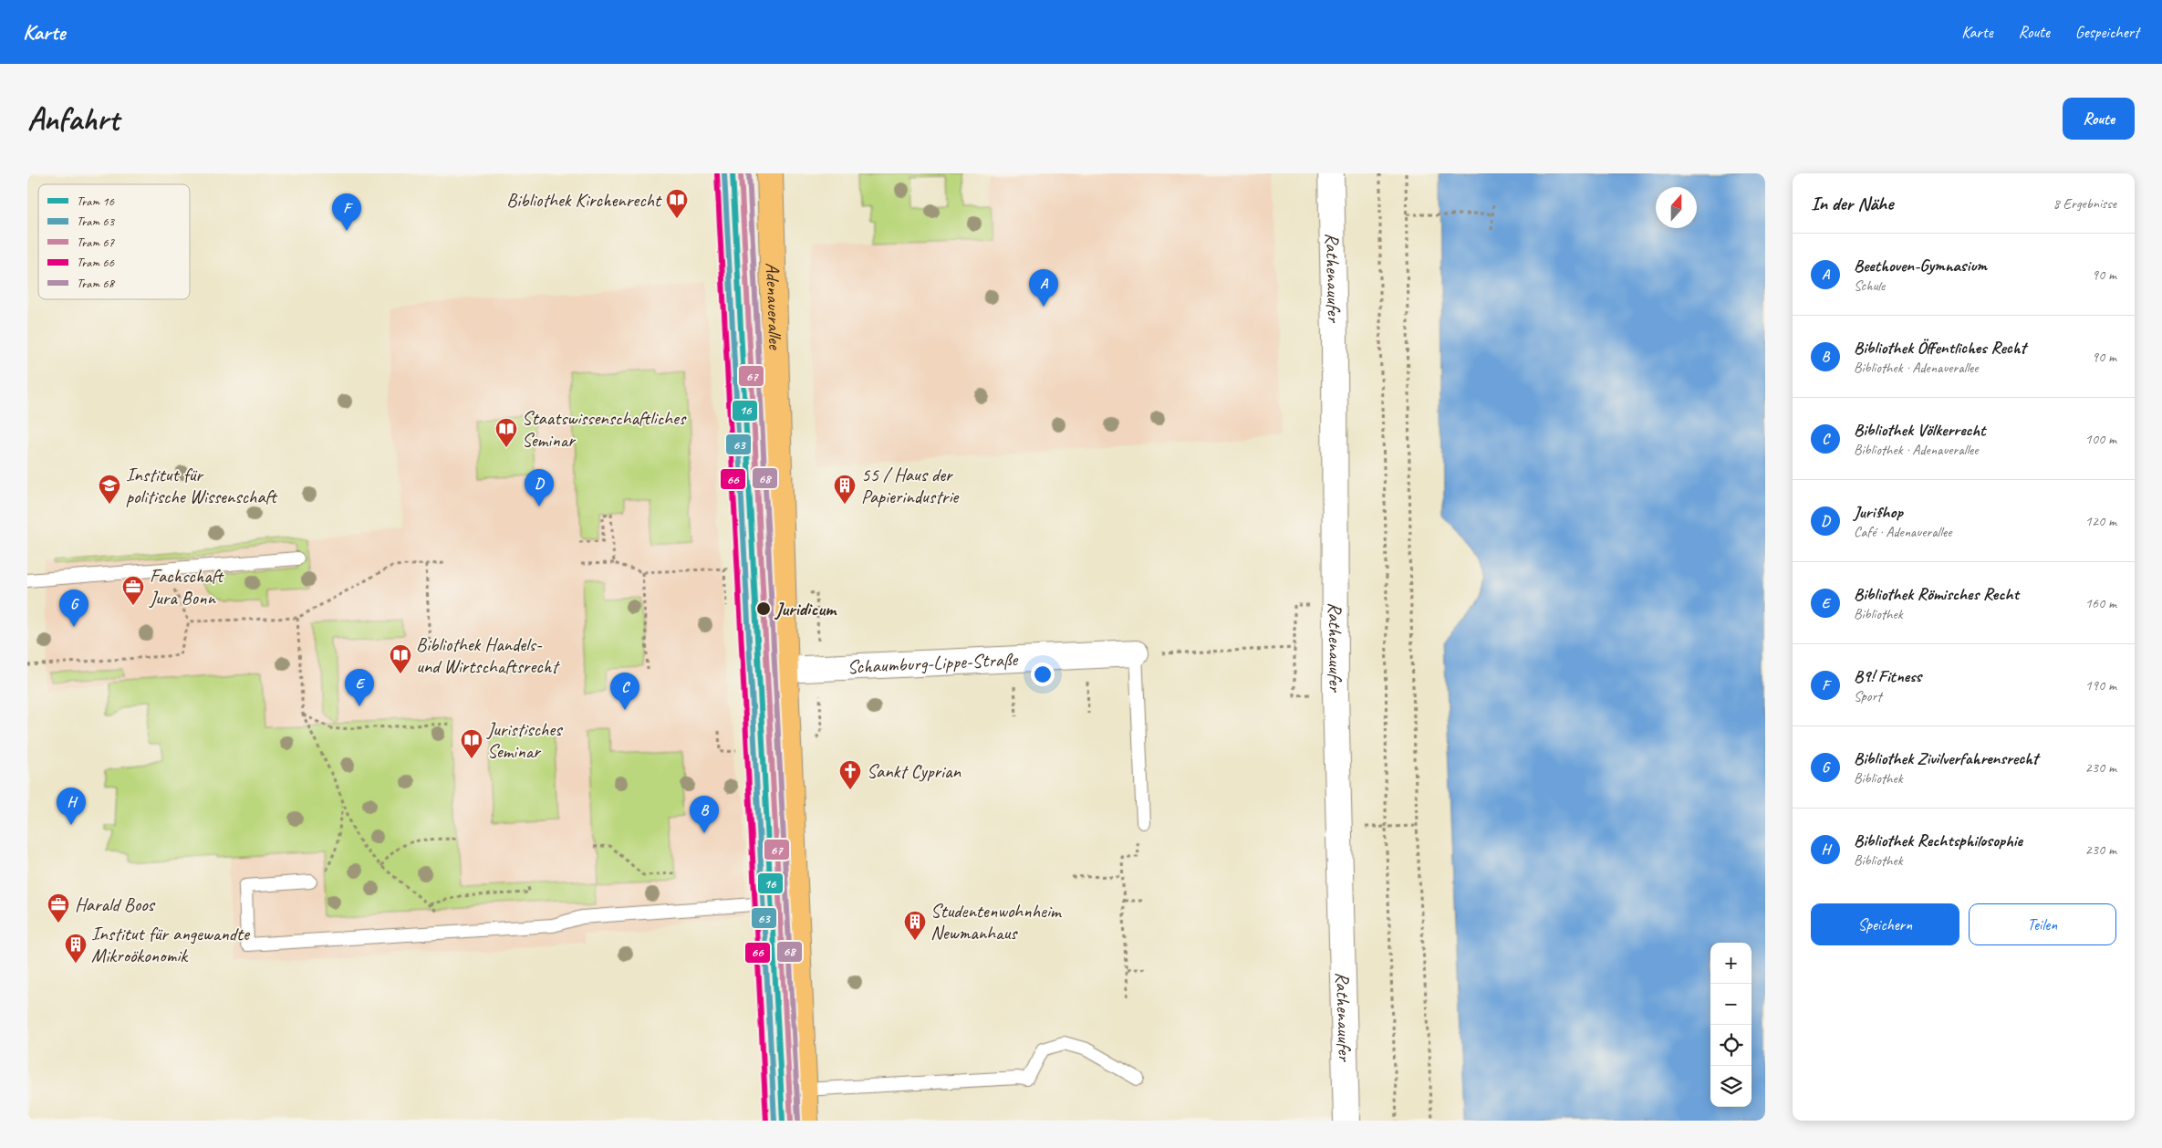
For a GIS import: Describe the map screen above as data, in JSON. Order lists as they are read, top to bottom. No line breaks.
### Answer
{"streets":{"main road":["Adenauerallee"],"street":["Rathenauufer","Schaumburg-Lippe-Straße"]},"crossings":[["Adenauerallee","Schaumburg-Lippe-Straße"]],"places":{"library":["Bibliothek Kirchenrecht","Staatswissenschaftliches Seminar","Bibliothek Handels- und Wirtschaftsrecht","Juristisches Seminar"],"school or university":["Institut für politische Wissenschaft"],"building":["55 / Haus der Papierindustrie","Studentenwohnheim Newmanhaus","Institut für angewandte Mikroökonomik"],"office":["Fachschaft Jura Bonn","Harald Boos"],"other":["Juridicum"],"church":["Sankt Cyprian"]},"lines":["tram line 16","tram line 63","tram line 67","tram line 68","tram line 66"],"legend":["Tram 16","Tram 63","Tram 67","Tram 66","Tram 68"],"north":"top","page":{"header":"Karte","nav":["Karte","Route","Gespeichert"],"buttons":["Route",["Speichern","Teilen"]],"title":"Anfahrt","heading":["In der Nähe","8 Ergebnisse"],"pins":["F","A","D","G","E","C","H","B"],"list":[{"mark":"A","name":"Beethoven-Gymnasium","note":"Schule","value":"90 m"},{"mark":"B","name":"Bibliothek Öffentliches Recht","note":"Bibliothek · Adenauerallee","value":"90 m"},{"mark":"C","name":"Bibliothek Völkerrecht","note":"Bibliothek · Adenauerallee","value":"100 m"},{"mark":"D","name":"Juri§hop","note":"Café · Adenauerallee","value":"120 m"},{"mark":"E","name":"Bibliothek Römisches Recht","note":"Bibliothek","value":"160 m"},{"mark":"F","name":"B9! Fitness","note":"Sport","value":"190 m"},{"mark":"G","name":"Bibliothek Zivilverfahrensrecht","note":"Bibliothek","value":"230 m"},{"mark":"H","name":"Bibliothek Rechtsphilosophie","note":"Bibliothek","value":"230 m"}],"map_buttons":["+","−"]}}
